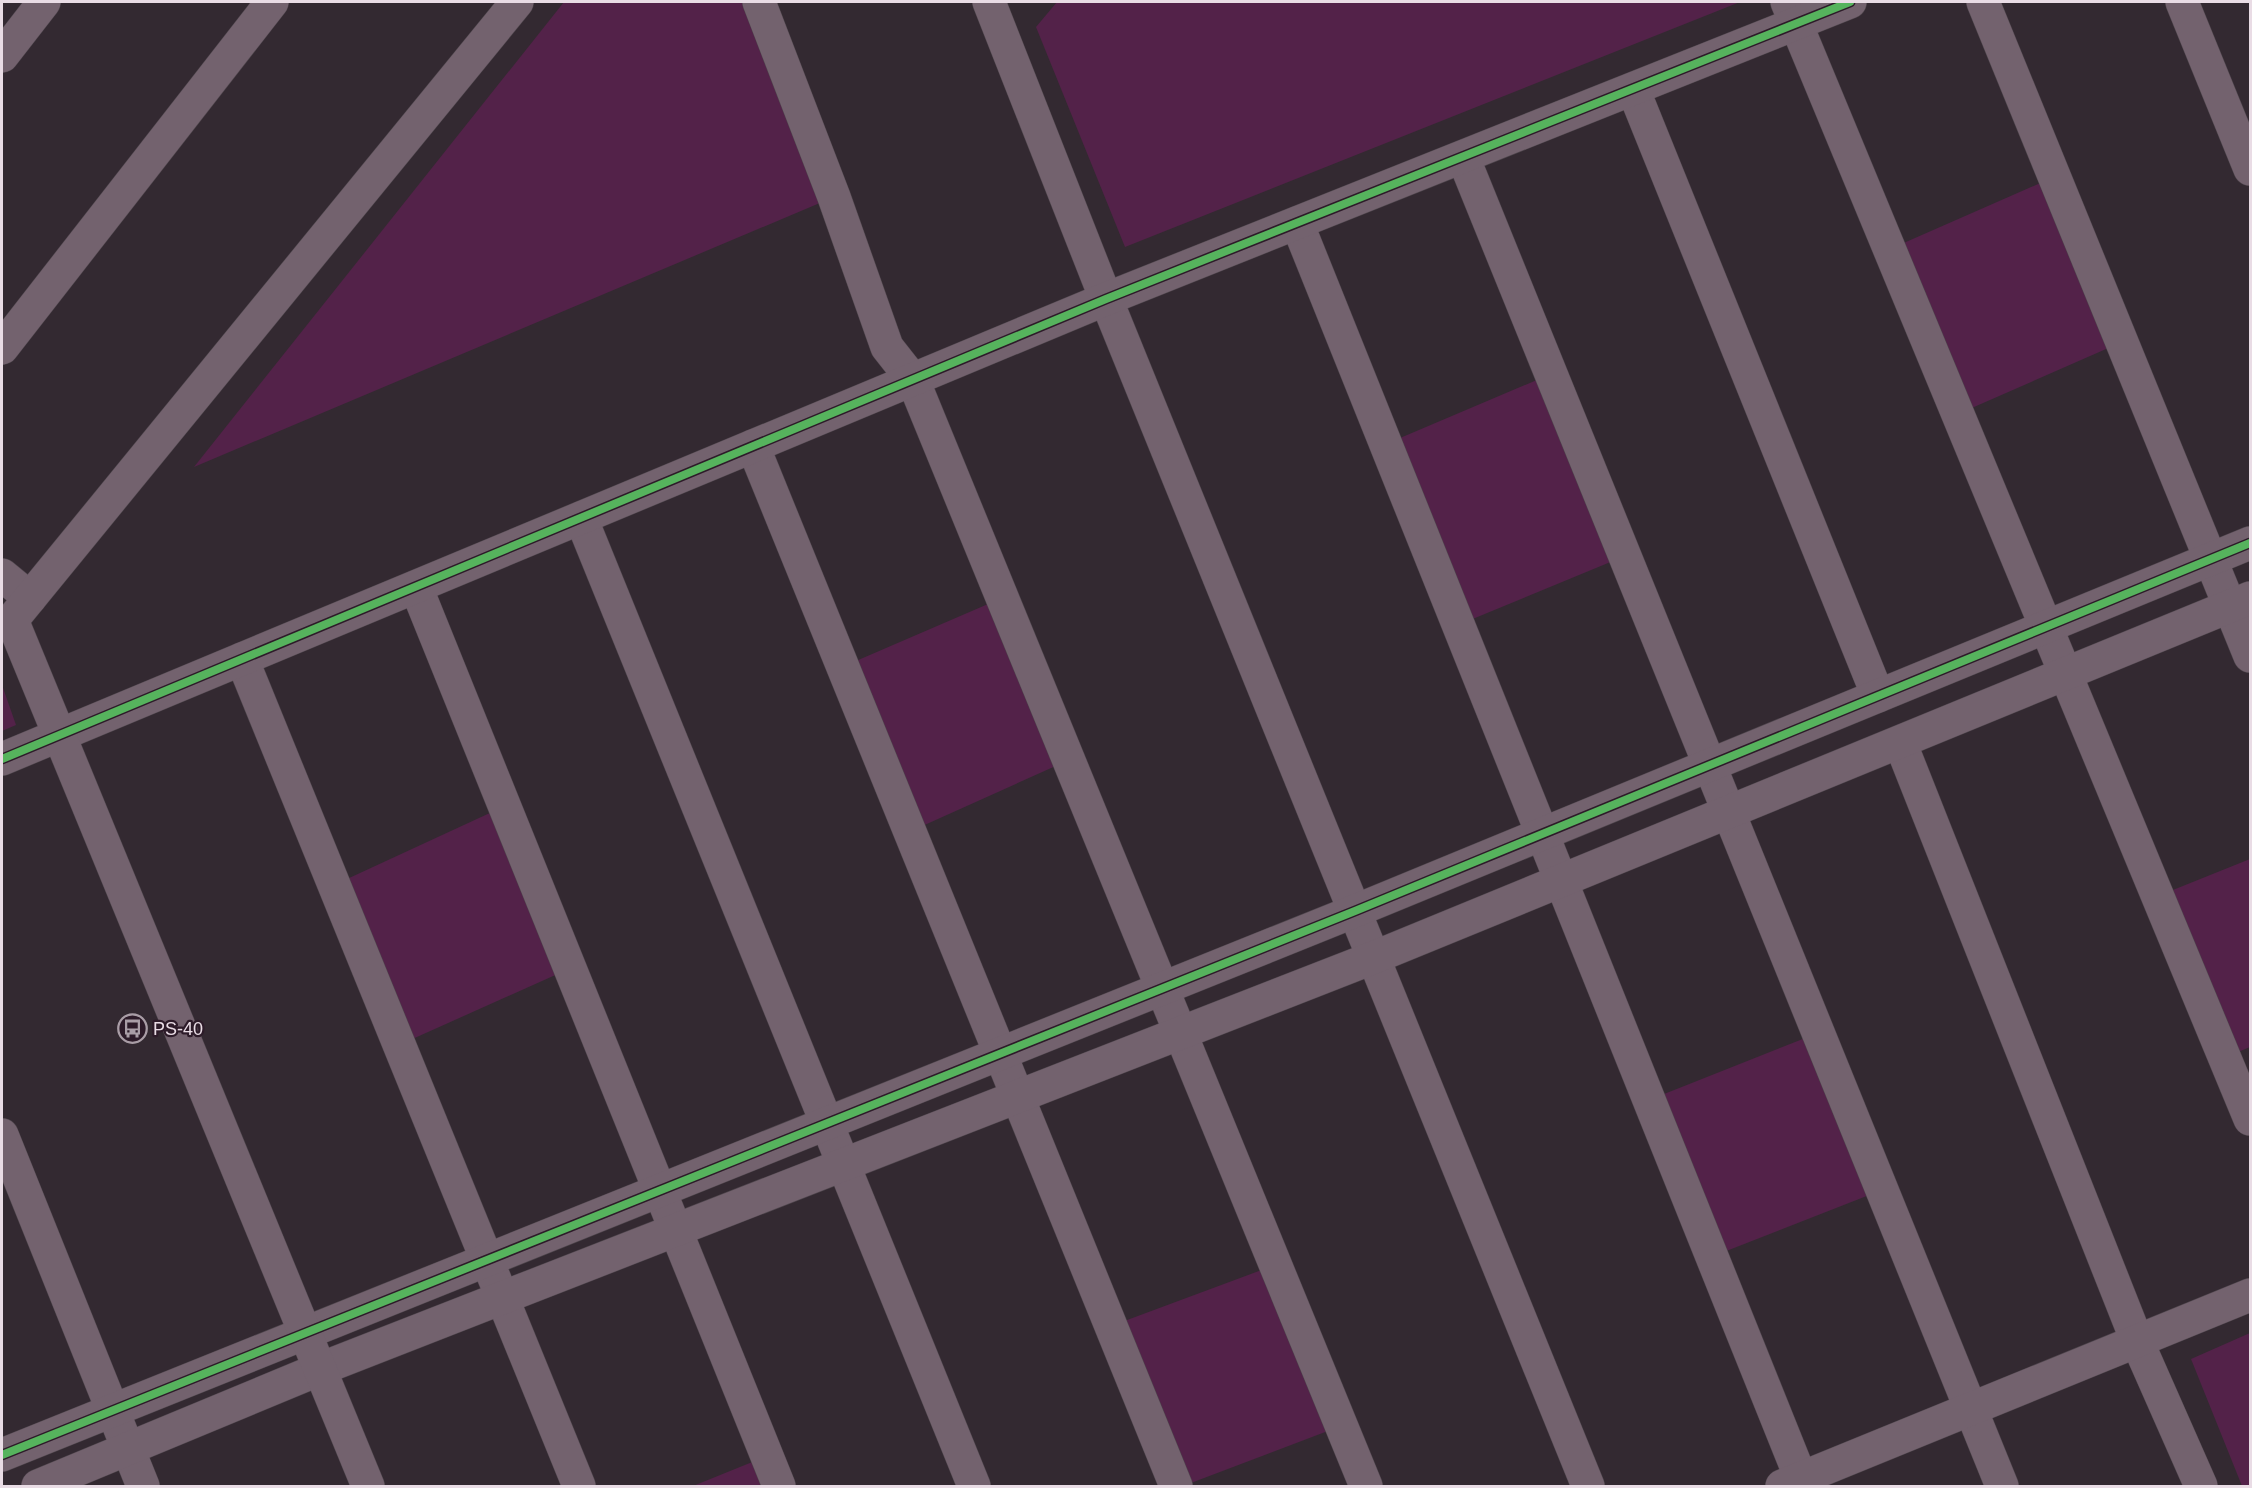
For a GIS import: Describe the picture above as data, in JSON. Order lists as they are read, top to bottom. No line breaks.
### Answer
{"places":{"bus stop":["PS-40"]}}
